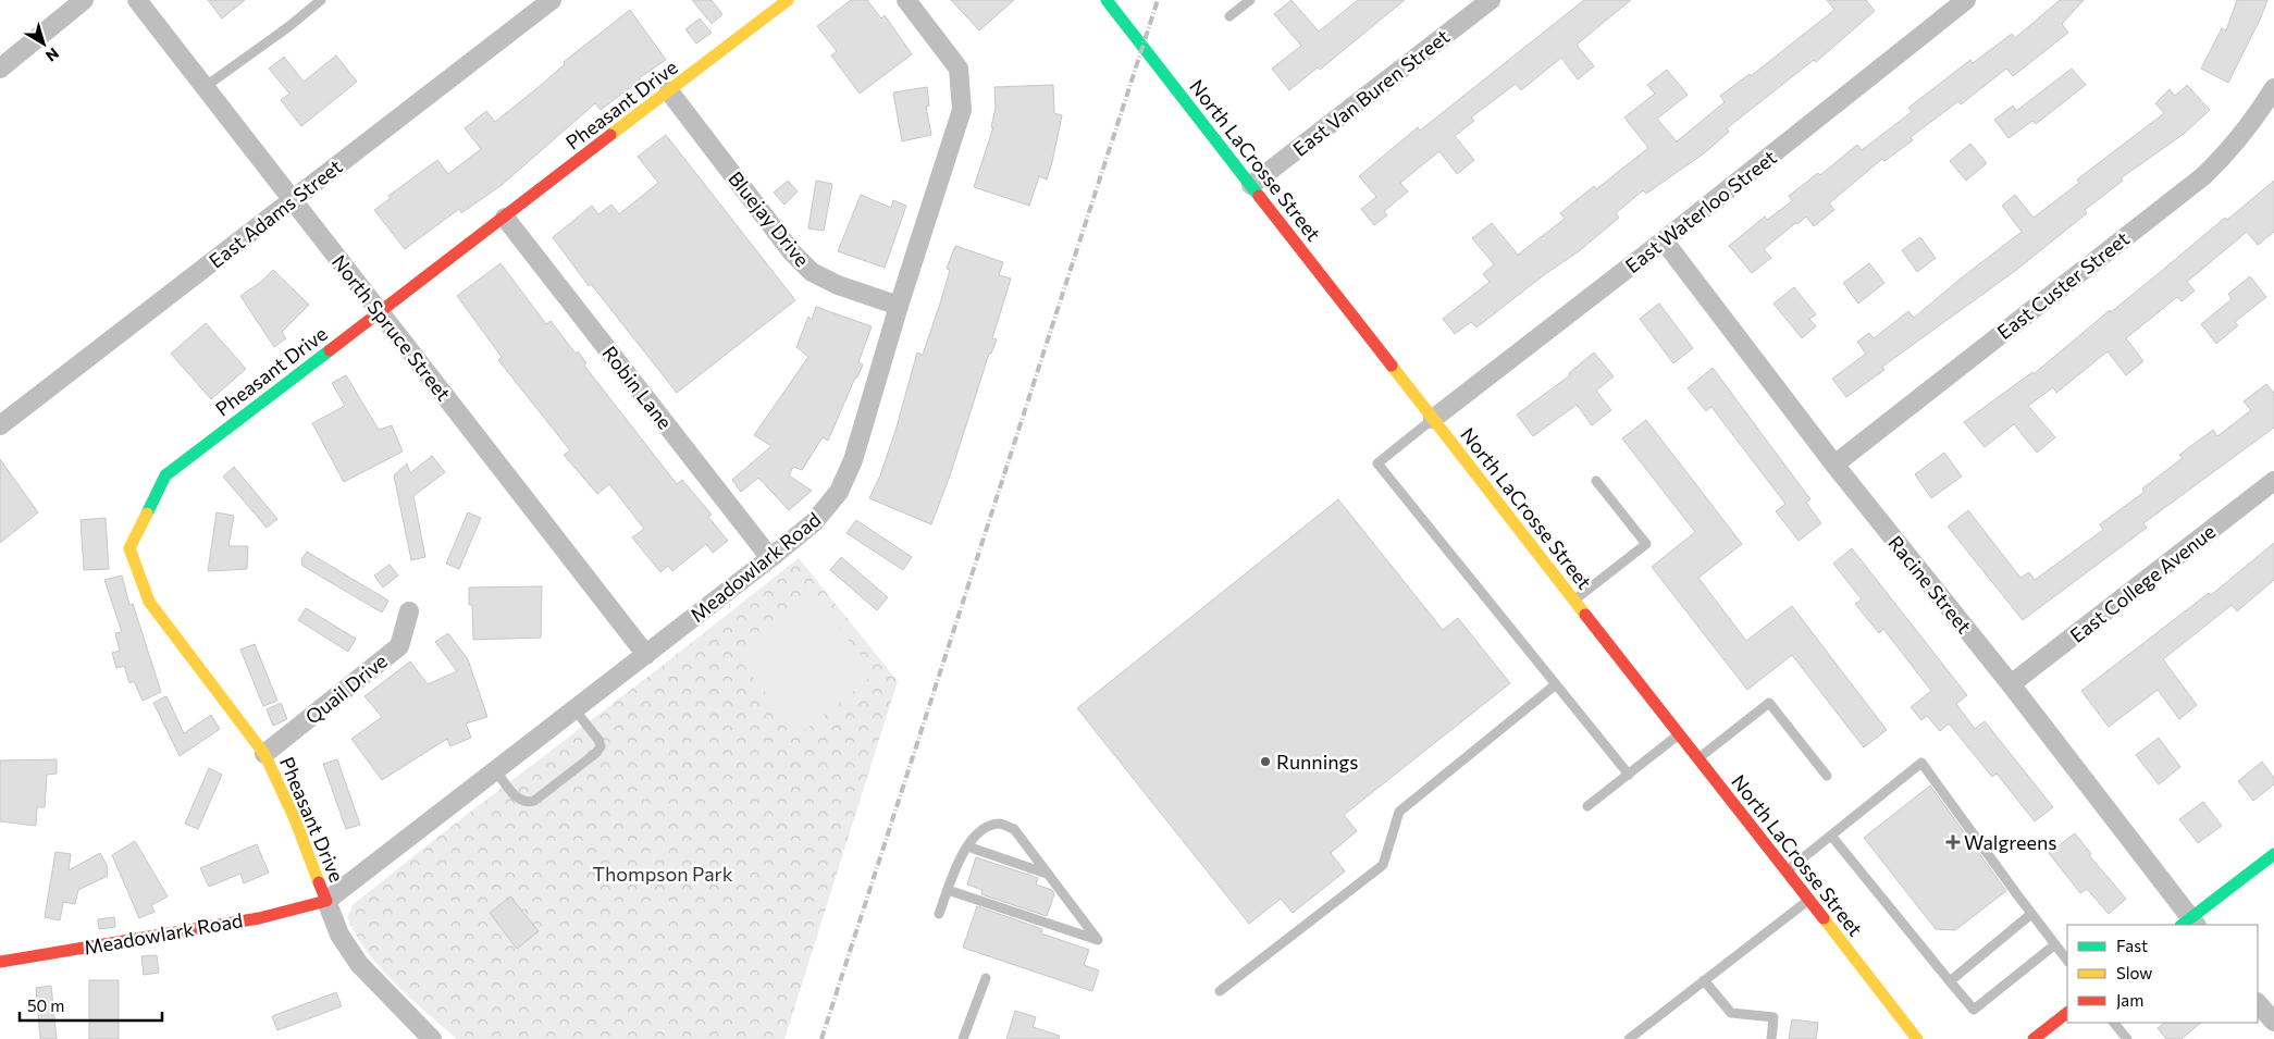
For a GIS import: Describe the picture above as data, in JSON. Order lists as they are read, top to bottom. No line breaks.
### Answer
{"streets":{"street":["East Van Buren Street","Pheasant Drive","North LaCrosse Street","East Waterloo Street","East Adams Street","Bluejay Drive","East Custer Street","North Spruce Street","Robin Lane","Meadowlark Road","East College Avenue","Racine Street","Quail Drive"]},"crossings":[["East Van Buren Street","North LaCrosse Street"],["Pheasant Drive","Bluejay Drive"],["Pheasant Drive","North Spruce Street"],["Pheasant Drive","Robin Lane"],["Pheasant Drive","Meadowlark Road"],["Pheasant Drive","Quail Drive"],["North LaCrosse Street","East Waterloo Street"],["East Waterloo Street","Racine Street"],["East Adams Street","North Spruce Street"],["Bluejay Drive","Meadowlark Road"],["East Custer Street","Racine Street"],["North Spruce Street","Meadowlark Road"],["Robin Lane","Meadowlark Road"],["East College Avenue","Racine Street"]],"parks":["Thompson Park"],"places":{"other":["Runnings"],"health":["Walgreens"]},"legend":["Fast","Slow","Jam"],"scale_bar":"50 m","north":"bottom right"}
